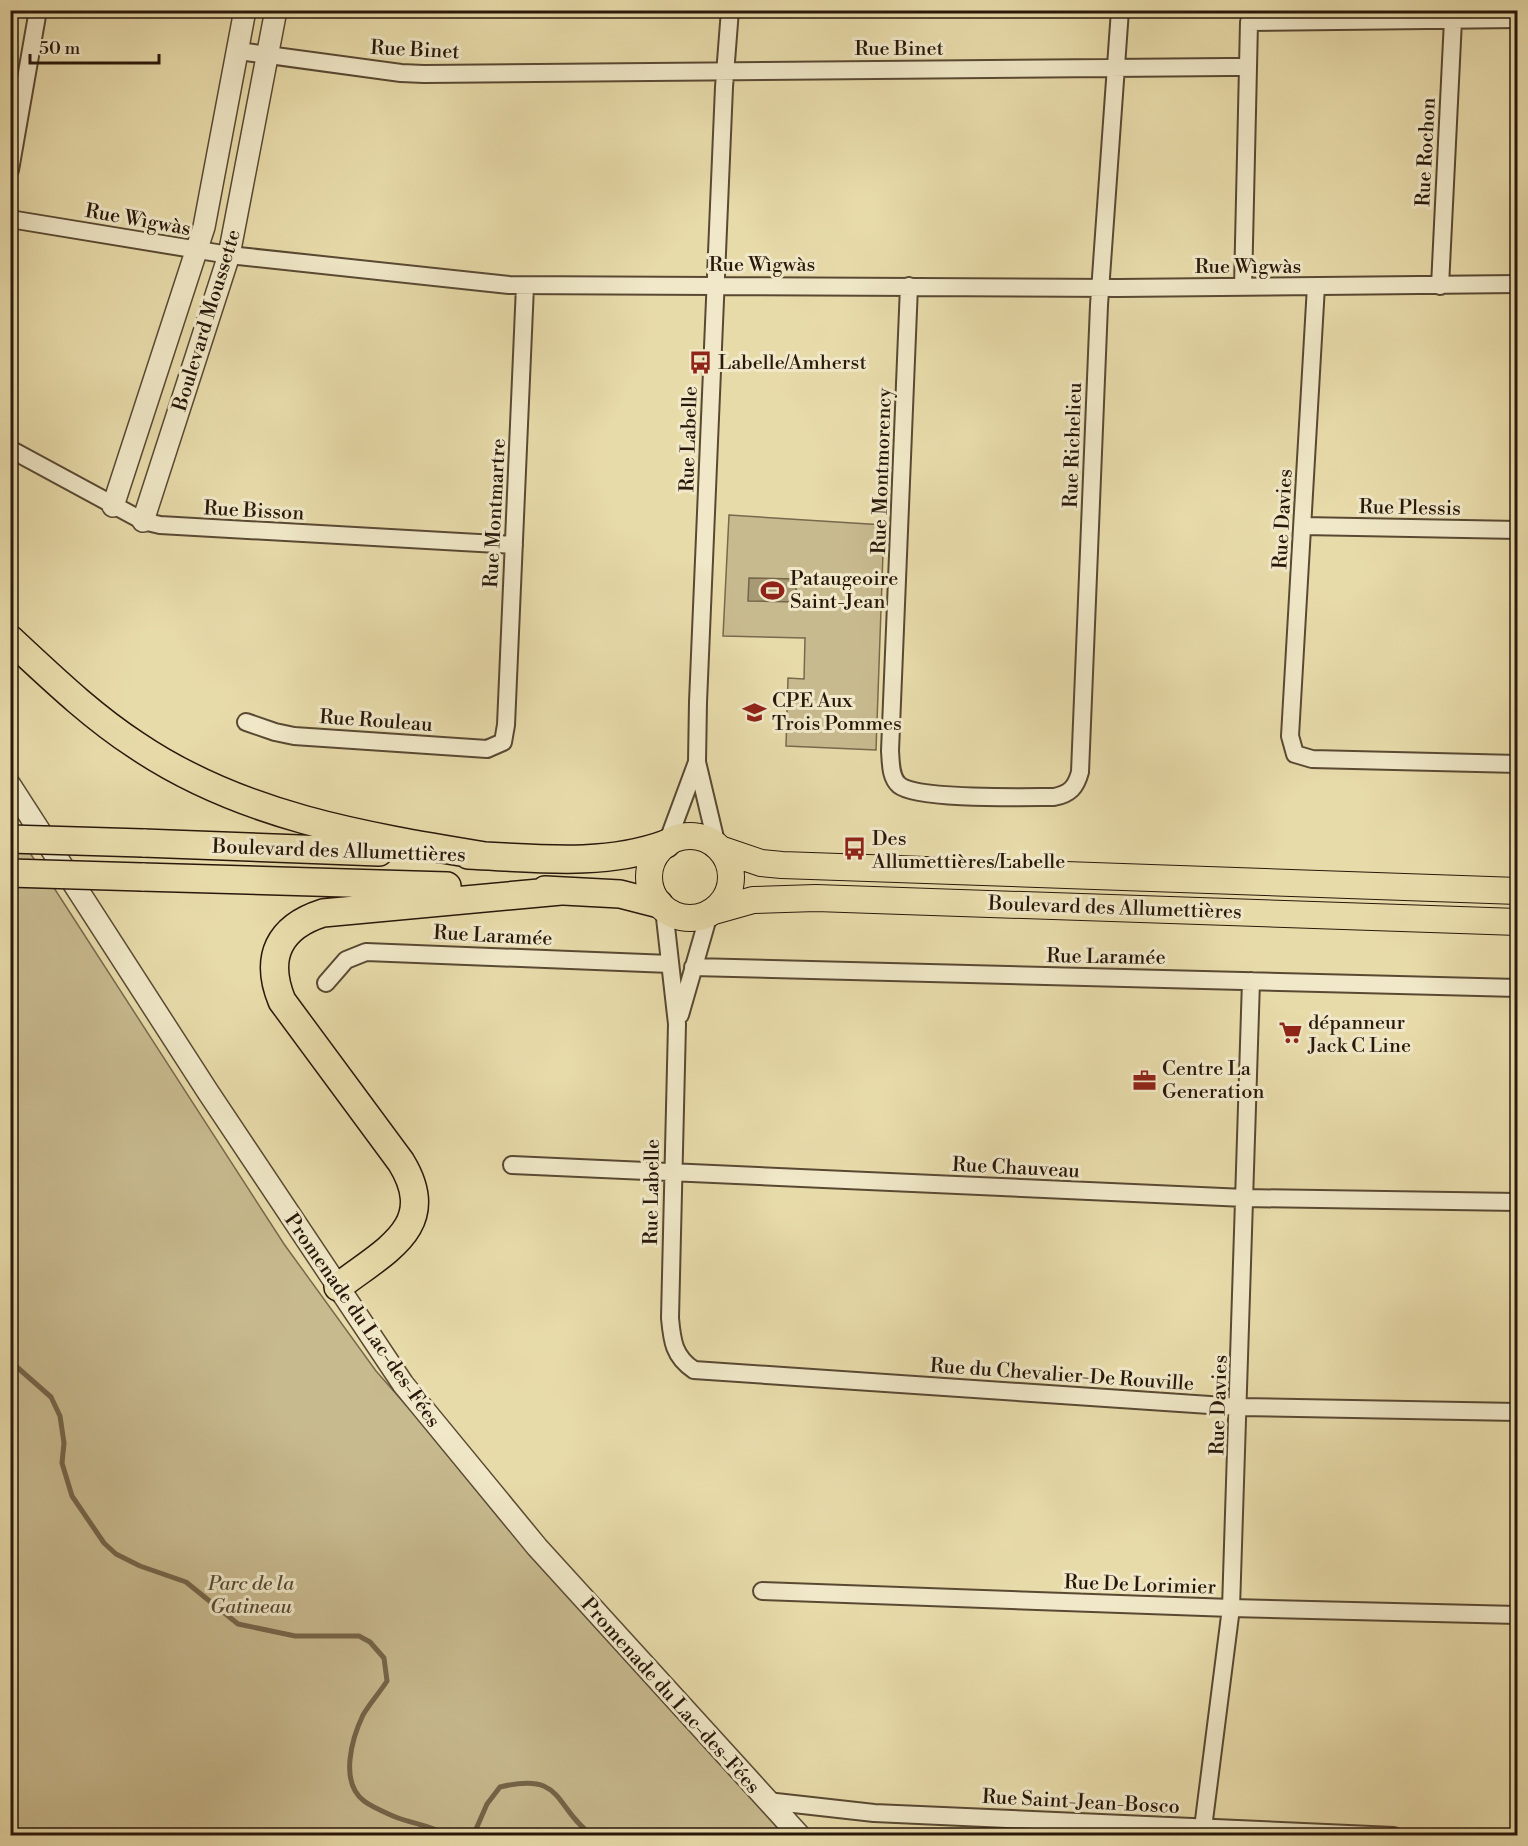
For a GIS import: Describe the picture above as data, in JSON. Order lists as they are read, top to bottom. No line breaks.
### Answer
{"streets":{"highway":["Boulevard des Allumettières"],"street":["Rue Binet","Rue Rochon","Rue Wìgwàs","Boulevard Moussette","Rue Labelle","Rue Richelieu","Rue Montmorency","Rue Plessis","Rue Bisson","Rue Montmartre","Rue Davies","Rue Rouleau","Rue Laramée","Rue Chauveau","Promenade du Lac-des-Fées","Rue du Chevalier-De Rouville","Rue De Lorimier","Rue Saint-Jean-Bosco"]},"crossings":[["Rue Binet","Boulevard Moussette"],["Rue Binet","Rue Labelle"],["Rue Binet","Rue Richelieu"],["Rue Rochon","Rue Wìgwàs"],["Rue Wìgwàs","Boulevard Moussette"],["Rue Wìgwàs","Rue Labelle"],["Rue Wìgwàs","Rue Richelieu"],["Rue Wìgwàs","Rue Montmorency"],["Rue Wìgwàs","Rue Montmartre"],["Rue Wìgwàs","Rue Davies"],["Boulevard Moussette","Rue Bisson"],["Rue Labelle","Boulevard des Allumettières"],["Rue Labelle","Rue Laramée"],["Rue Labelle","Rue Chauveau"],["Rue Labelle","Rue du Chevalier-De Rouville"],["Rue Richelieu","Rue Montmorency"],["Rue Plessis","Rue Davies"],["Rue Bisson","Rue Montmartre"],["Rue Montmartre","Rue Rouleau"],["Rue Davies","Rue Laramée"],["Rue Davies","Rue Chauveau"],["Rue Davies","Rue du Chevalier-De Rouville"],["Rue Davies","Rue De Lorimier"],["Rue Davies","Rue Saint-Jean-Bosco"],["Promenade du Lac-des-Fées","Rue Saint-Jean-Bosco"]],"parks":["Parc de la Gatineau"],"places":{"bus stop":["Labelle/Amherst","Des Allumettières/Labelle"],"sports":["Pataugeoire Saint-Jean"],"school or university":["CPE Aux Trois Pommes"],"supermarket":["dépanneur Jack C Line"],"office":["Centre La Generation"]},"scale_bar":"50 m"}
